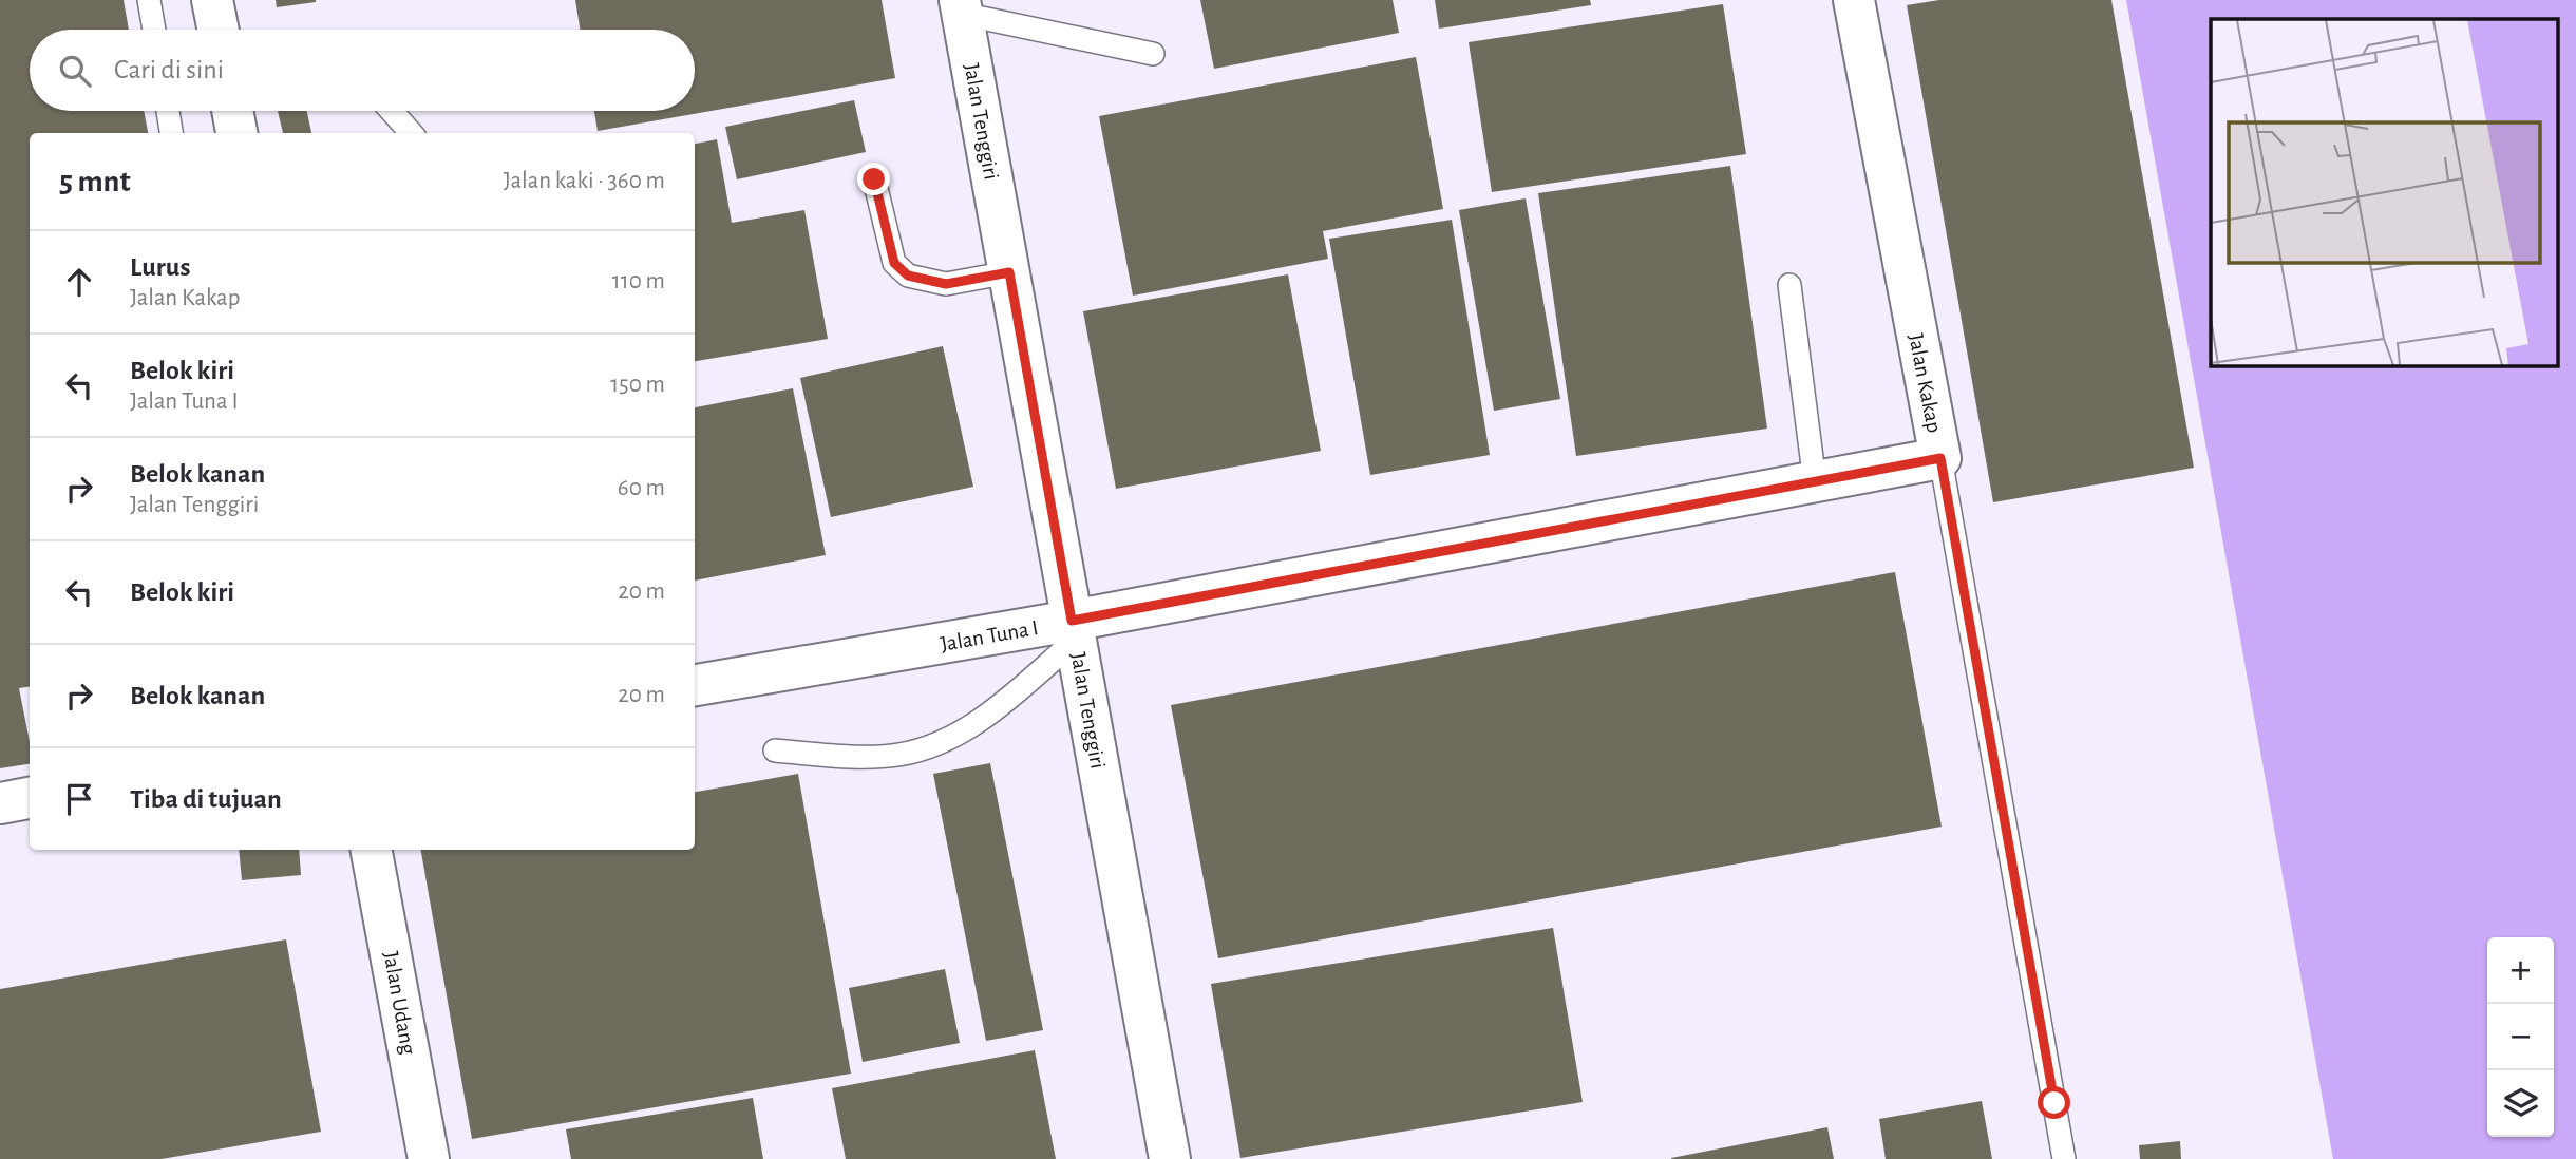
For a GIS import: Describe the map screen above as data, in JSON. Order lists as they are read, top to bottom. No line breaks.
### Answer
{"streets":{"street":["Jalan Tenggiri","Jalan Kakap","Jalan Tuna I","Jalan Udang"]},"crossings":[["Jalan Tenggiri","Jalan Tuna I"],["Jalan Kakap","Jalan Tuna I"]],"page":{"search":"Cari di sini","heading":["5 mnt","Jalan kaki · 360 m"],"list":[["Lurus","Jalan Kakap","110 m"],["Belok kiri","Jalan Tuna I","150 m"],["Belok kanan","Jalan Tenggiri","60 m"],["Belok kiri","20 m"],["Belok kanan","20 m"],"Tiba di tujuan"],"map_buttons":["+","−"]}}
